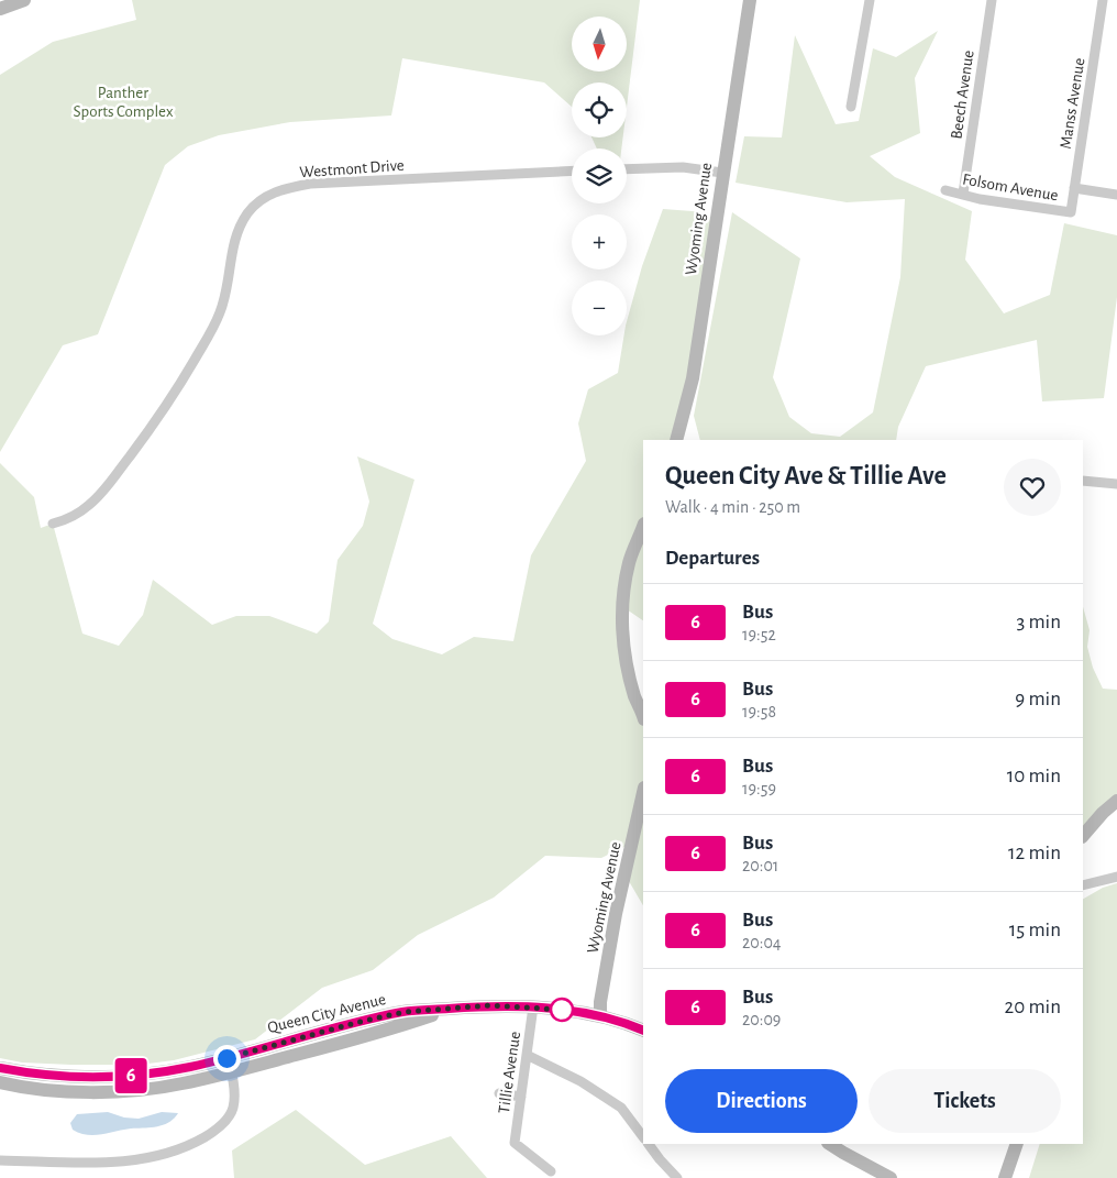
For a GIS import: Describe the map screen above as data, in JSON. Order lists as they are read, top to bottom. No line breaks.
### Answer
{"streets":{"main road":["Wyoming Avenue","Queen City Avenue"],"street":["Beech Avenue","Manss Avenue","Westmont Drive","Folsom Avenue","Tillie Avenue"]},"crossings":[["Beech Avenue","Folsom Avenue"],["Manss Avenue","Folsom Avenue"],["Wyoming Avenue","Queen City Avenue"],["Queen City Avenue","Tillie Avenue"]],"parks":["Panther Sports Complex"],"lines":["bus line 6"],"north":"bottom","page":{"on_map":"6","map_buttons":["+","−"],"heading":[["Queen City Ave & Tillie Ave","Walk · 4 min · 250 m"],"Departures"],"list":[{"mark":"6","name":"Bus","note":"19:52","value":"3 min"},{"mark":"6","name":"Bus","note":"19:58","value":"9 min"},{"mark":"6","name":"Bus","note":"19:59","value":"10 min"},{"mark":"6","name":"Bus","note":"20:01","value":"12 min"},{"mark":"6","name":"Bus","note":"20:04","value":"15 min"},{"mark":"6","name":"Bus","note":"20:09","value":"20 min"}],"buttons":["Directions","Tickets"]}}
